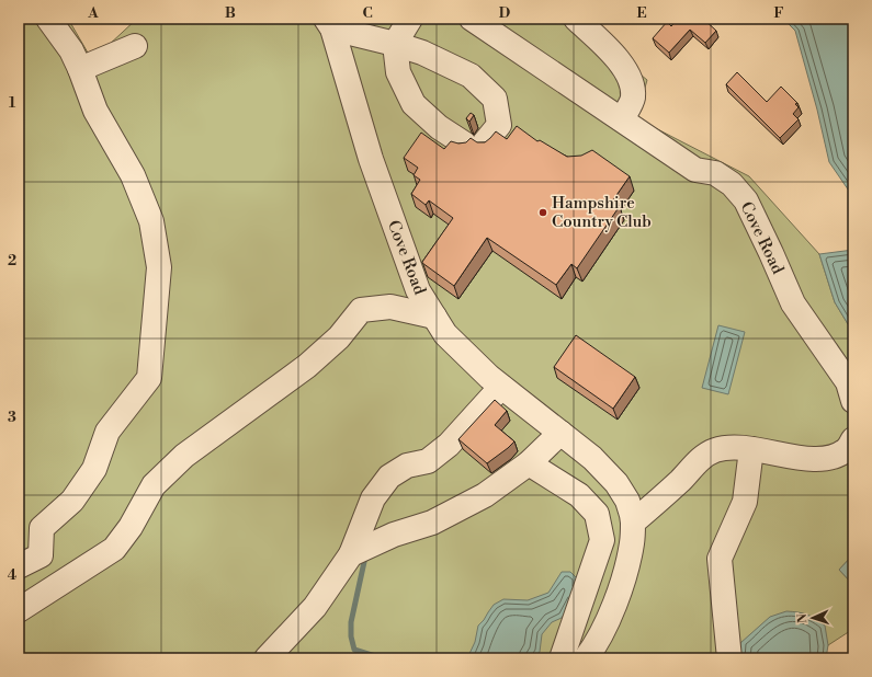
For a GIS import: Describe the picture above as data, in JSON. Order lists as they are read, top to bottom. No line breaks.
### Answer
{"streets":{"street":["Cove Road"]},"places":["Hampshire Country Club"],"north":"left","grid":{"columns":["A","B","C","D","E","F"],"rows":["1","2","3","4"]}}
